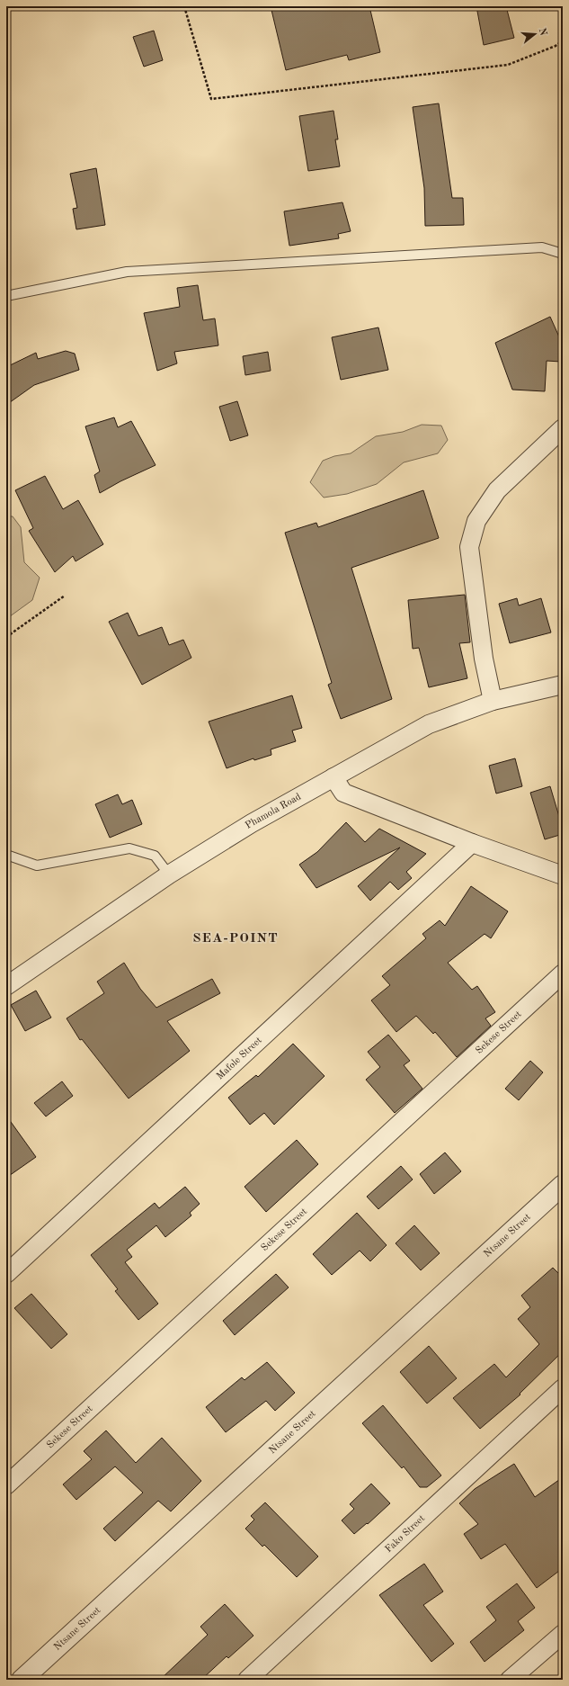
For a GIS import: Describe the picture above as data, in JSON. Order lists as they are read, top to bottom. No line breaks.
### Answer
{"streets":{"street":["Phamola Road","Sekese Street","Mafole Street","Ntsane Street","Fako Street"]},"districts":["SEA-POINT"],"north":"right"}
